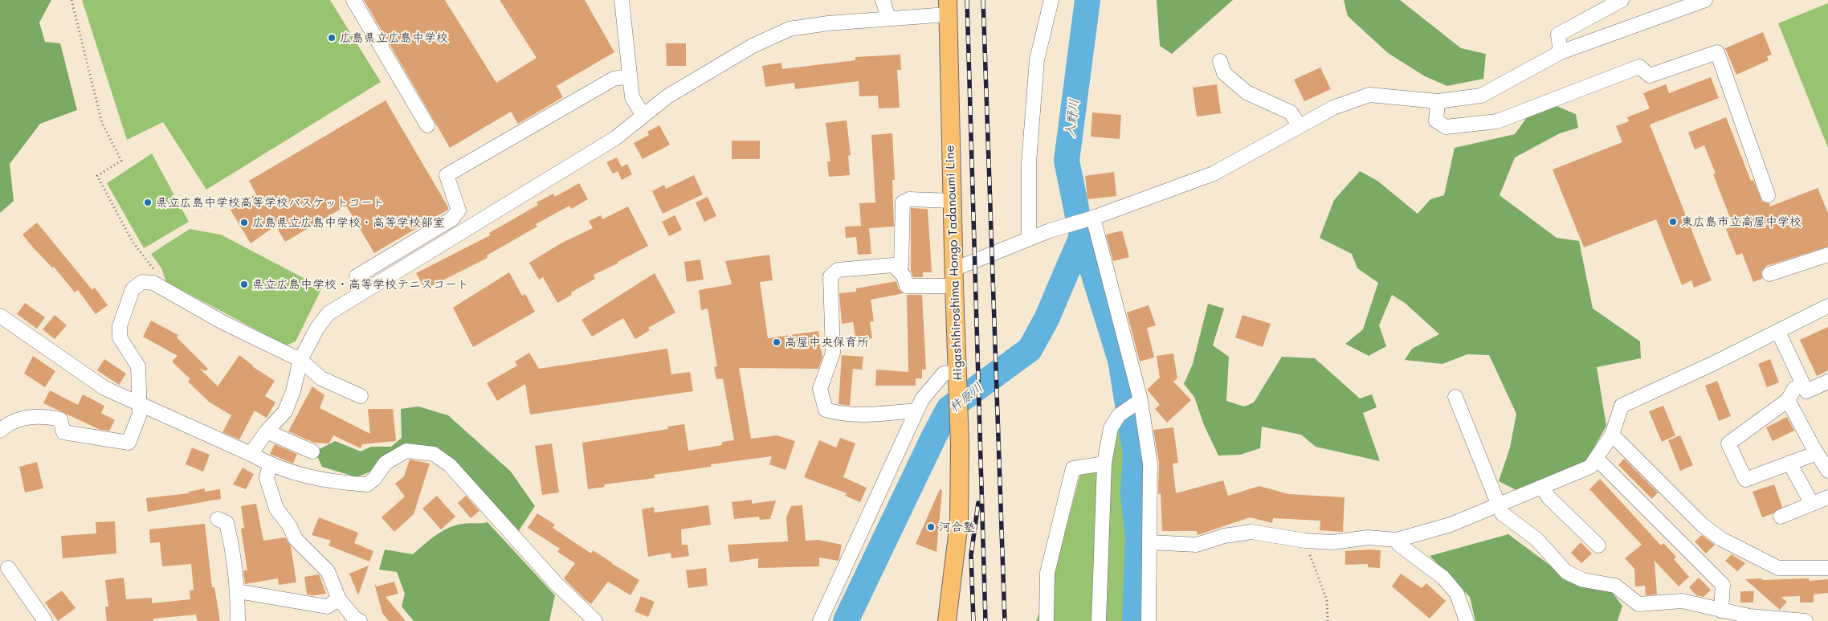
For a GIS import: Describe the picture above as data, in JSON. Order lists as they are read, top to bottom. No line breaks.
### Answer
{"streets":{"main road":["Higashihiroshima Hongo Tadanoumi Line"]},"water":["入野川","杵原川"],"places":["広島県立広島中学校","県立広島中学校高等学校バスケットコート","東広島市立高屋中学校","広島県立広島中学校・高等学校部室","県立広島中学校・高等学校テニスコート","高屋中央保育所","河合塾"]}
